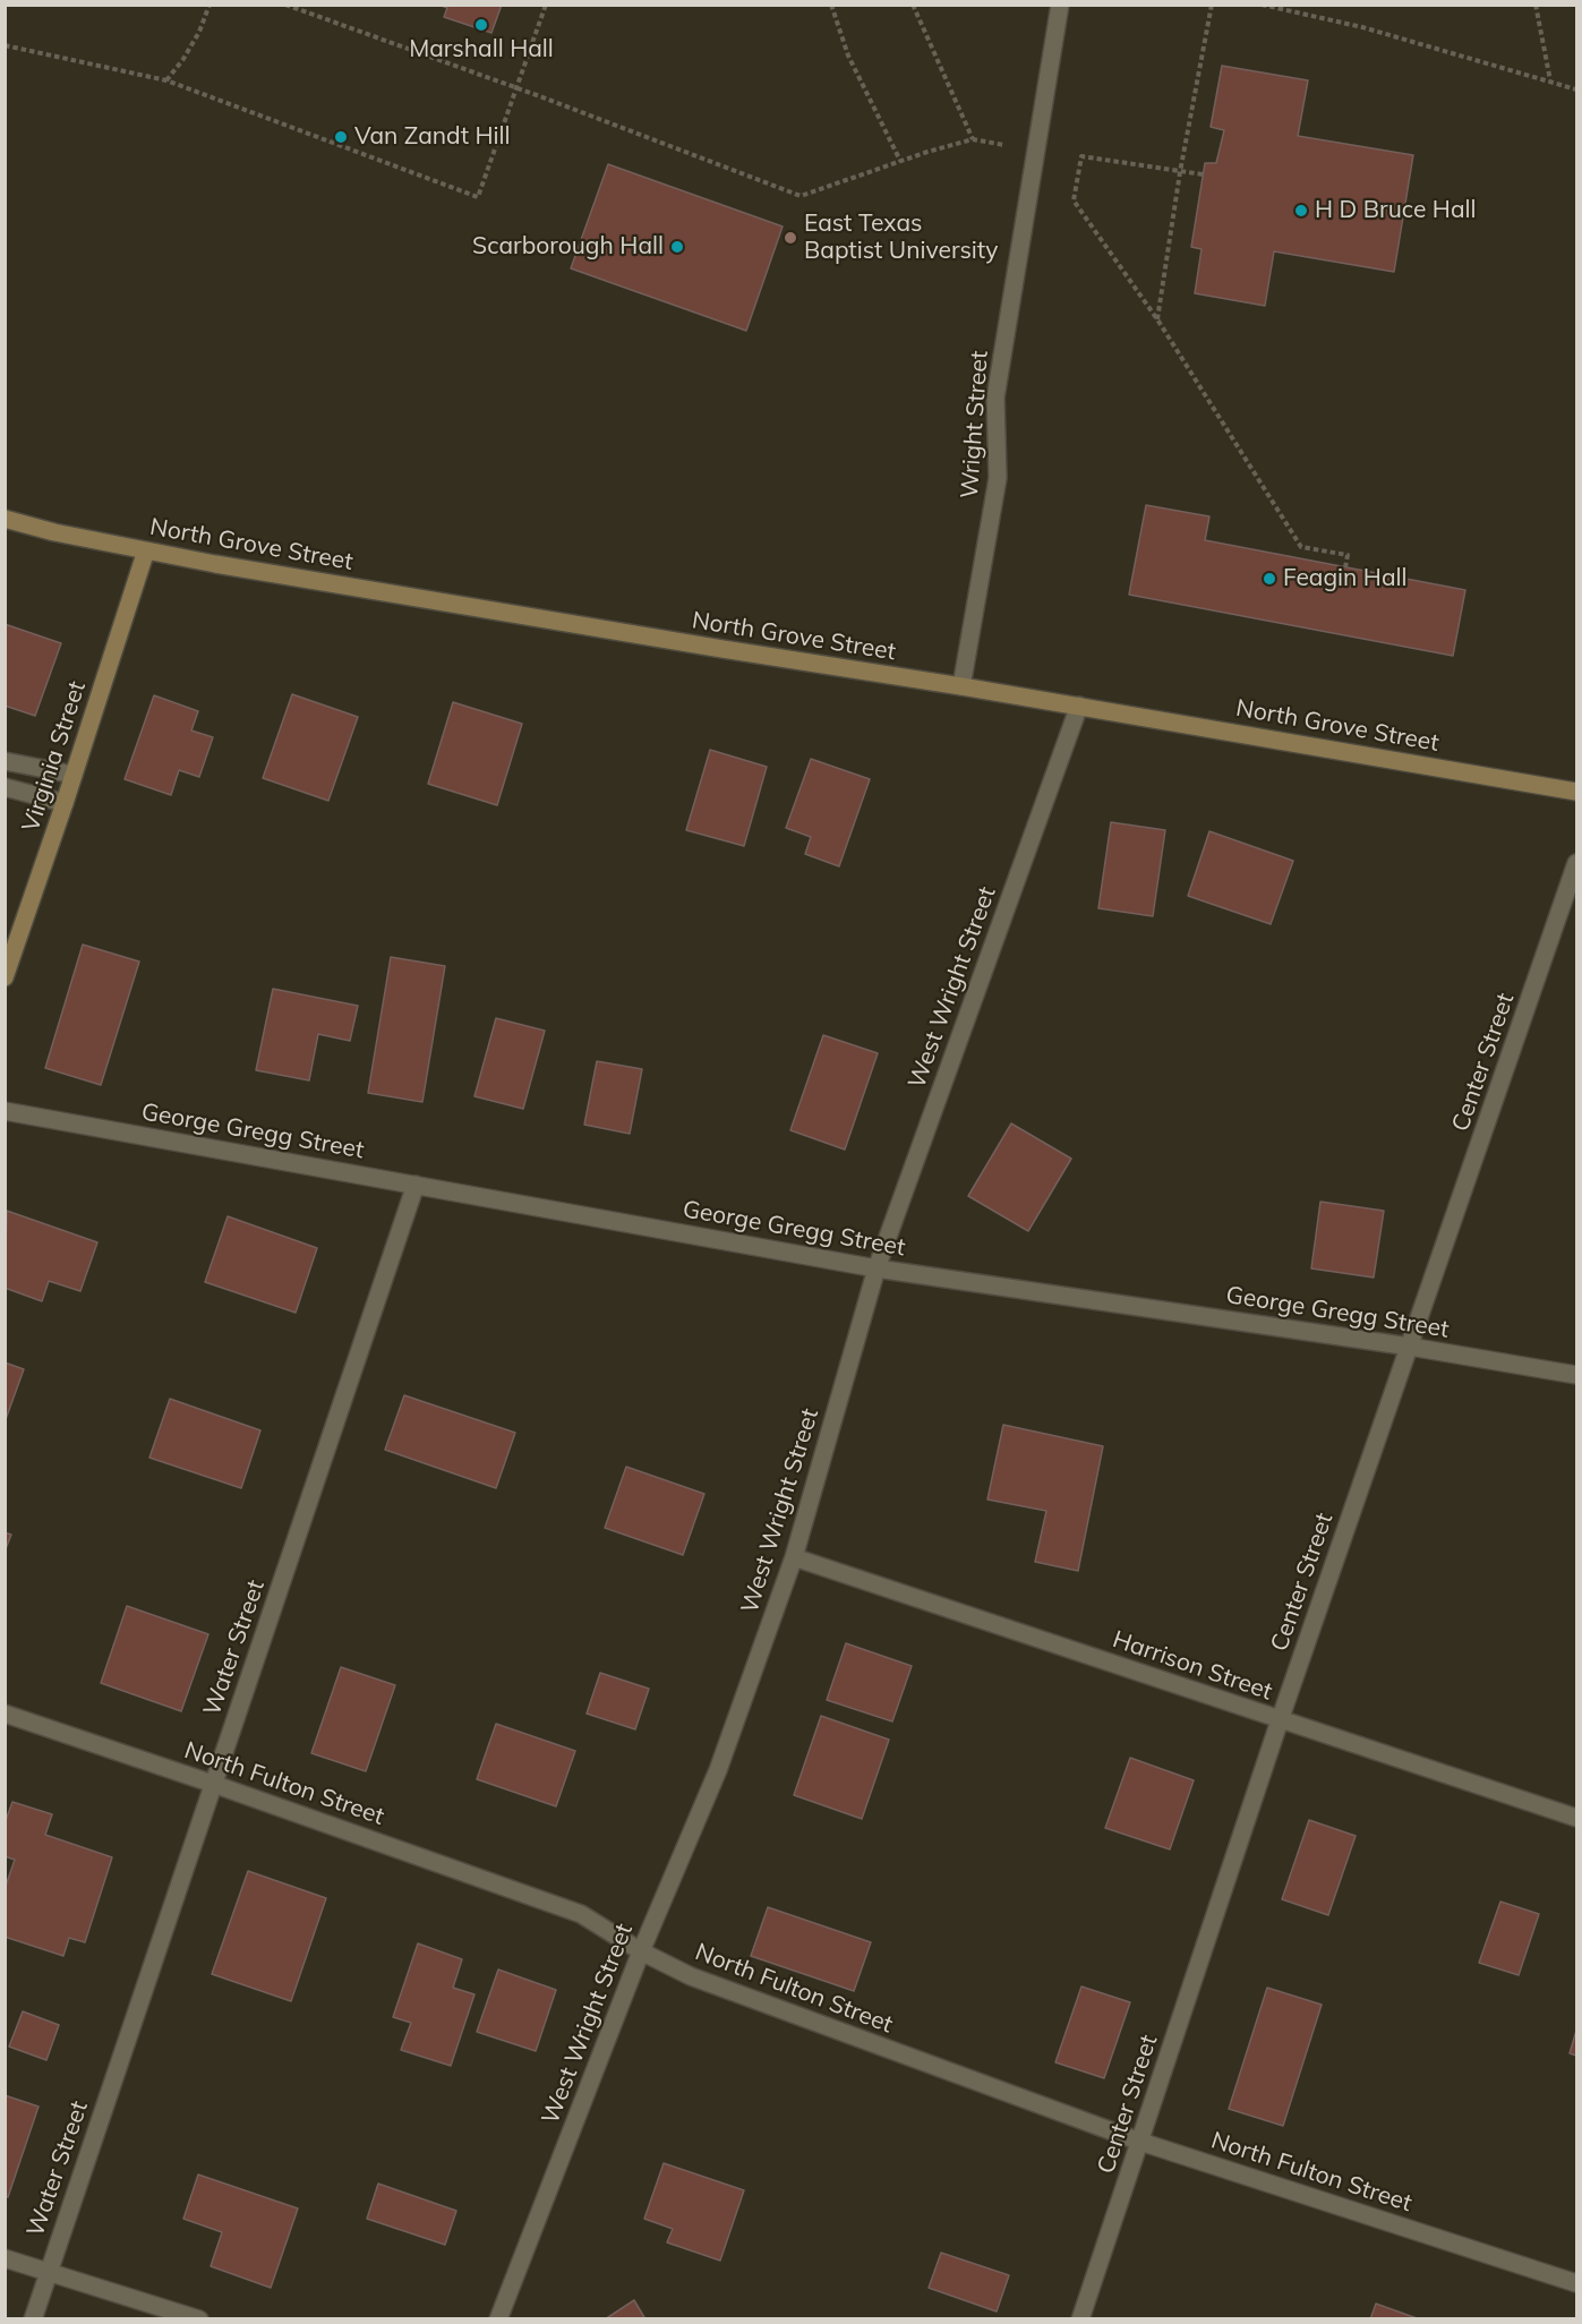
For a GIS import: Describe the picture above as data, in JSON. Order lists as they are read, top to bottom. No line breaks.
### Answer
{"streets":{"main road":["North Grove Street","Virginia Street"],"street":["Wright Street","West Wright Street","Center Street","George Gregg Street","Water Street","Harrison Street","North Fulton Street"]},"crossings":[["Wright Street","North Grove Street"],["North Grove Street","Virginia Street"],["North Grove Street","West Wright Street"],["West Wright Street","George Gregg Street"],["West Wright Street","Harrison Street"],["West Wright Street","North Fulton Street"],["Center Street","George Gregg Street"],["Center Street","Harrison Street"],["Center Street","North Fulton Street"],["George Gregg Street","Water Street"],["Water Street","North Fulton Street"]],"places":["Marshall Hall","Van Zandt Hill","H D Bruce Hall","East Texas Baptist University","Scarborough Hall","Feagin Hall"]}
